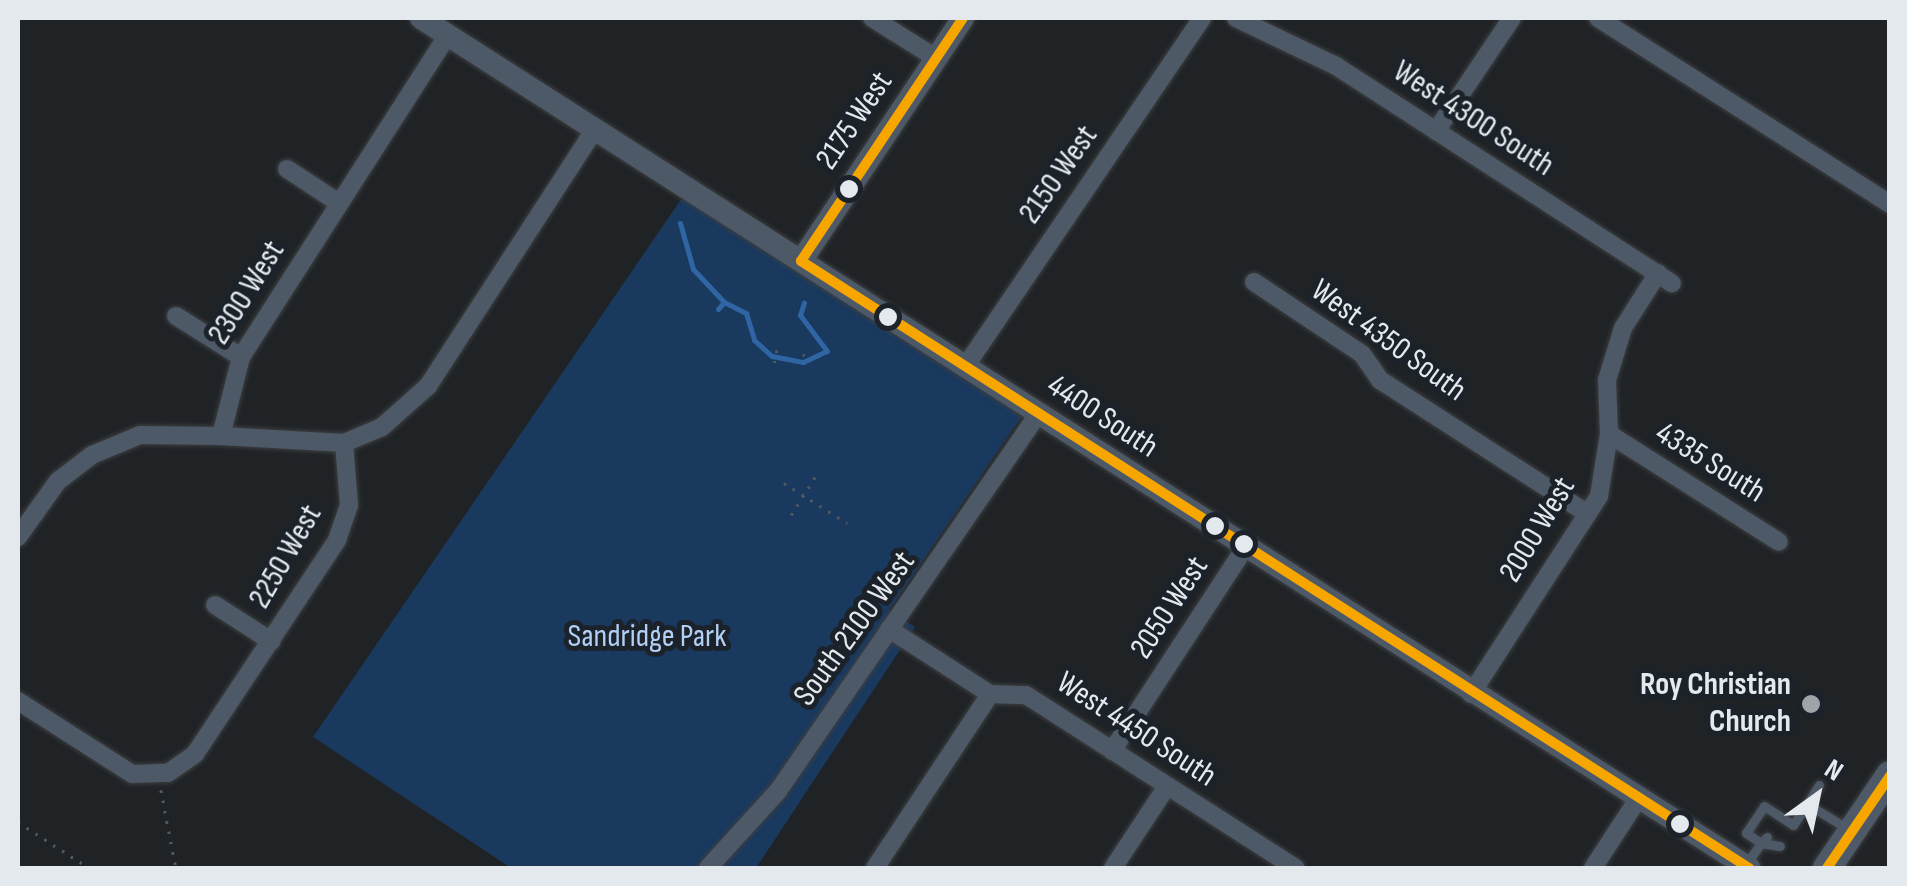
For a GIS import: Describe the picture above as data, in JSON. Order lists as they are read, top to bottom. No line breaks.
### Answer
{"streets":{"street":["West 4300 South","2175 West","2150 West","2300 West","West 4350 South","4400 South","4335 South","2000 West","2250 West","2050 West","South 2100 West","West 4450 South"]},"crossings":[["West 4300 South","2000 West"],["2175 West","4400 South"],["2150 West","4400 South"],["2300 West","4400 South"],["West 4350 South","2000 West"],["4400 South","2000 West"],["4400 South","2050 West"],["4400 South","South 2100 West"],["4335 South","2000 West"],["2050 West","West 4450 South"],["South 2100 West","West 4450 South"]],"parks":["Sandridge Park"],"places":["Roy Christian Church"],"north":"top right"}
